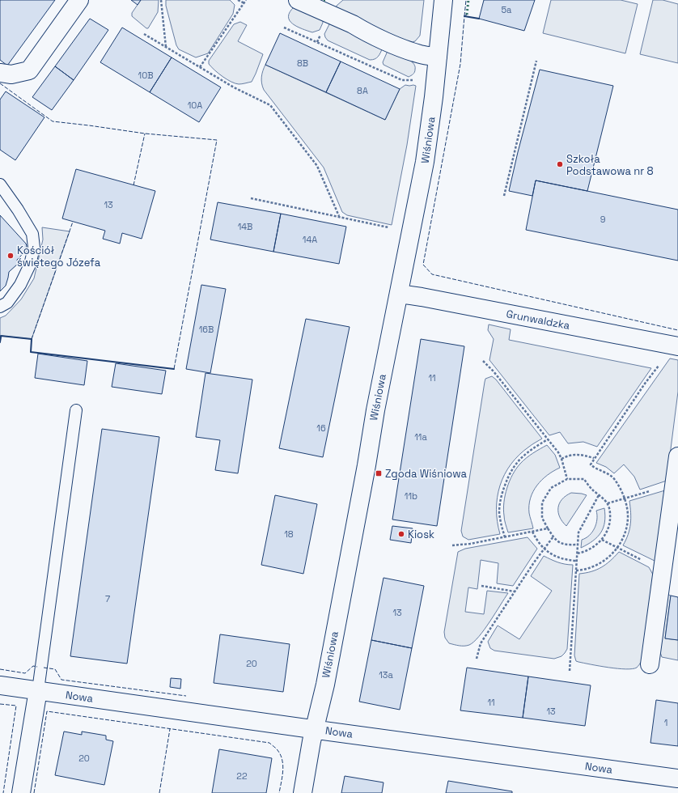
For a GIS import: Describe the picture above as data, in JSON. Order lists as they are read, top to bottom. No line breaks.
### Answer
{"streets":{"street":["Wiśniowa","Grunwaldzka","Nowa"]},"crossings":[["Wiśniowa","Grunwaldzka"],["Wiśniowa","Nowa"]],"places":{"other":["Szkoła Podstawowa nr 8","Kościół świętego Józefa","Kiosk"],"transit":["Zgoda Wiśniowa"]},"house_numbers":["5a","8B","10B","8A","10A","13","9","14B","14A","16B","11","16","11a","11b","18","7","13","20","13a","11","13","1","20","22"]}
